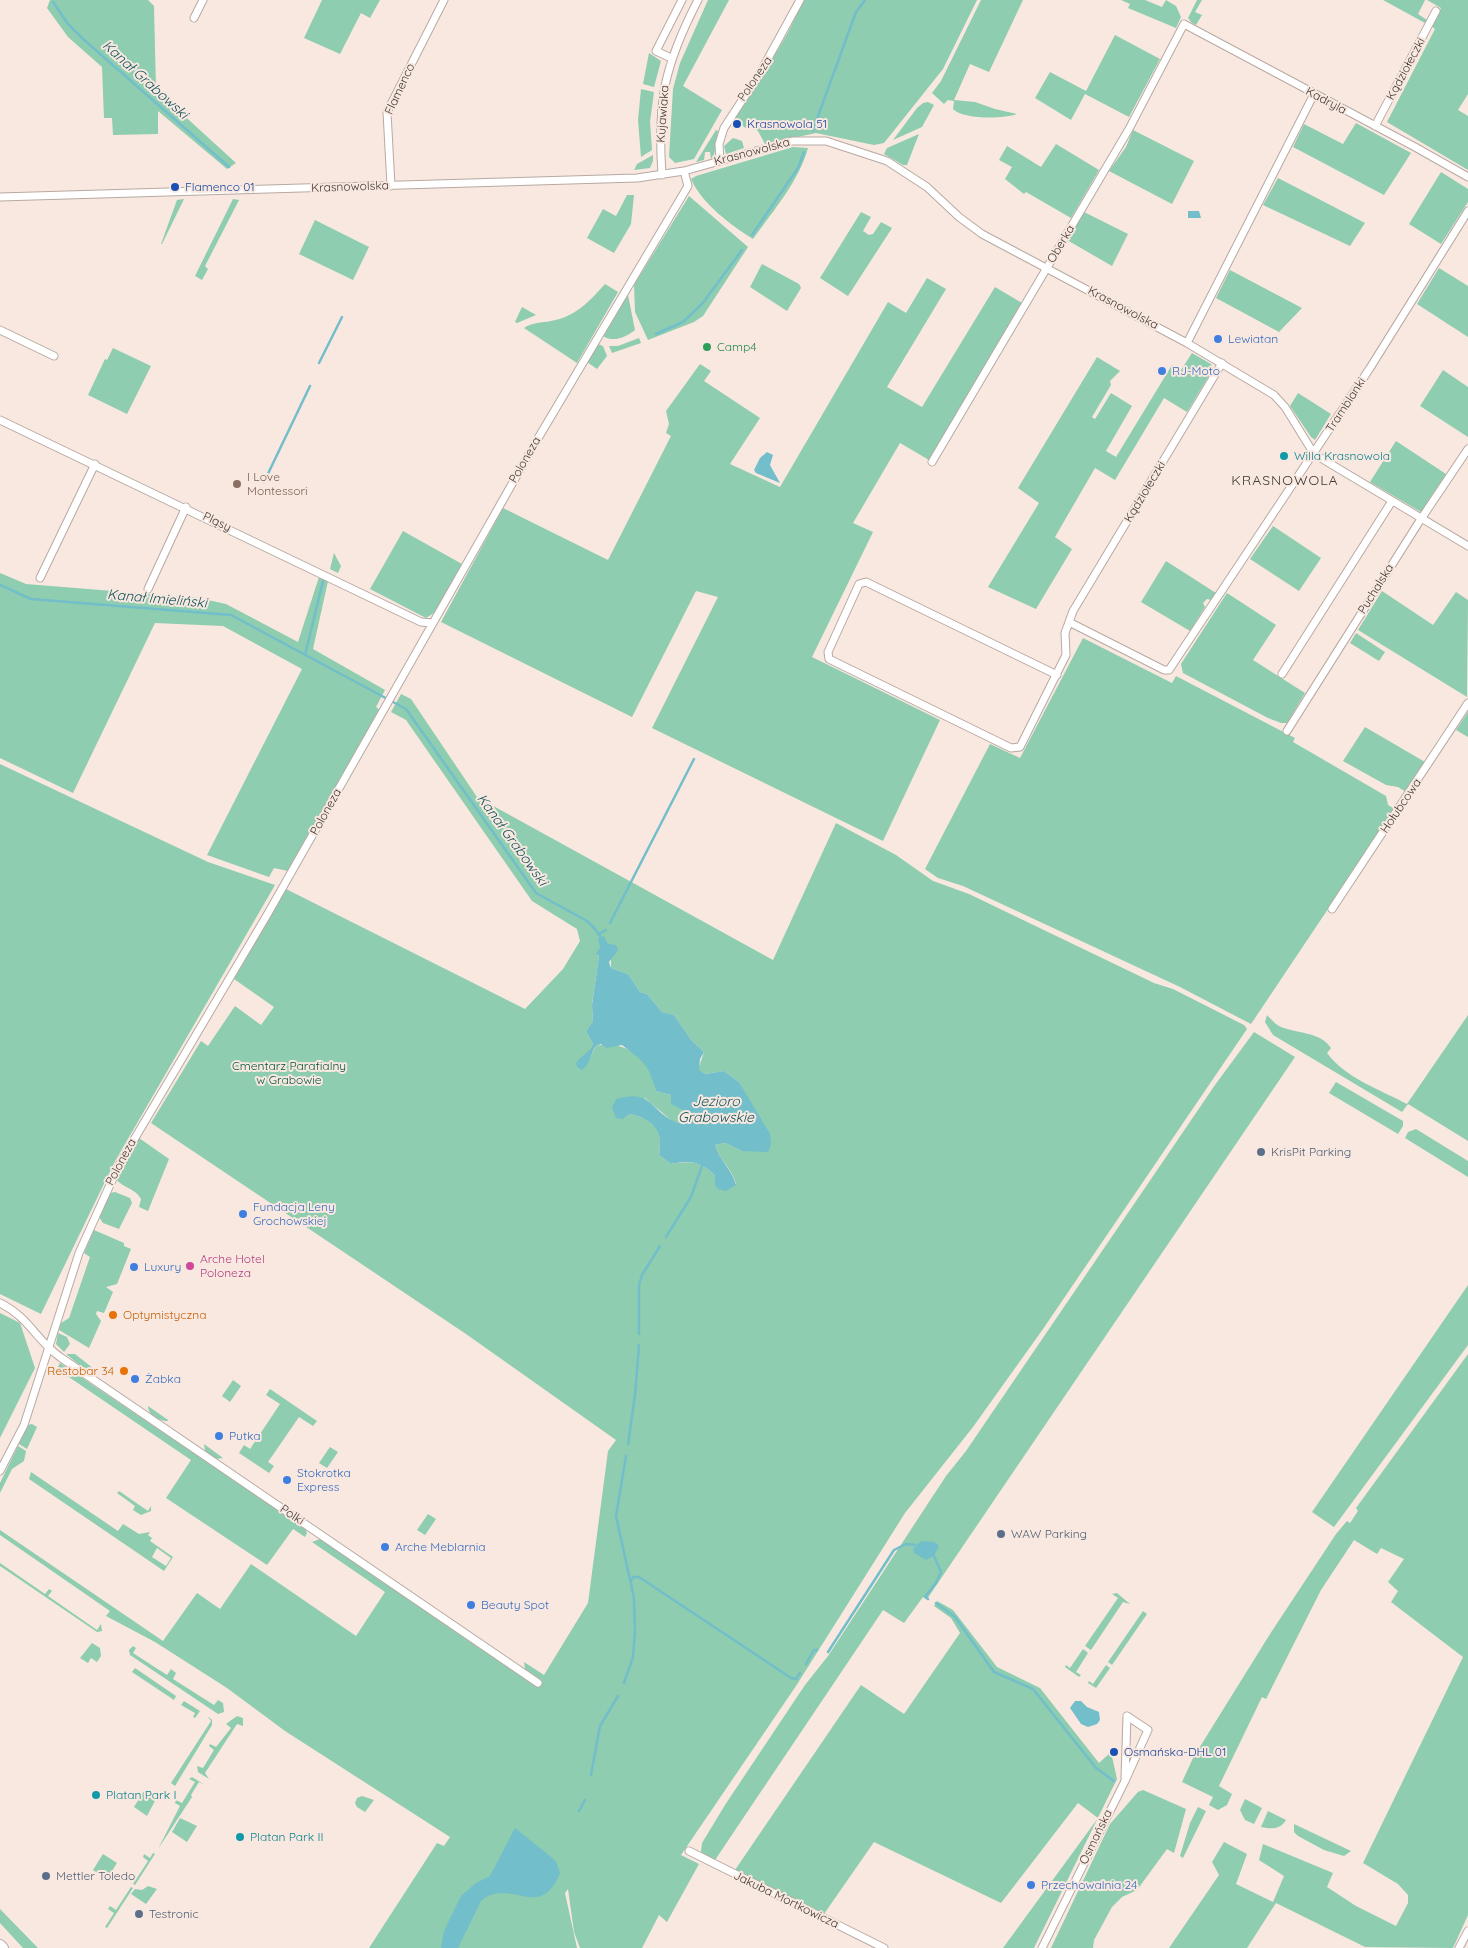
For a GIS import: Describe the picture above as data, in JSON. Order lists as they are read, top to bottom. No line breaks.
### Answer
{"streets":{"street":["Kądziołeczki","Poloneza","Flamenco","Kadryla","Kujawiaka","Krasnowolska","Oberka","Tramblanki","Pląsy","Puchalska","Hołubcowa","Polki","Osmańska","Jakuba Mortkowicza"]},"crossings":[["Kądziołeczki","Kadryla"],["Kądziołeczki","Krasnowolska"],["Kądziołeczki","Tramblanki"],["Poloneza","Krasnowolska"],["Poloneza","Pląsy"],["Poloneza","Polki"],["Flamenco","Krasnowolska"],["Kadryla","Oberka"],["Kujawiaka","Krasnowolska"],["Krasnowolska","Oberka"],["Krasnowolska","Tramblanki"],["Krasnowolska","Puchalska"]],"districts":["KRASNOWOLA"],"water":["Kanał Grabowski","Kanał Imieliński","Jezioro Grabowskie"],"parks":["Cmentarz Parafialny w Grabowie"],"places":["Krasnowola 51","Flamenco 01","Lewiatan","Camp4","RJ-Moto","Willa Krasnowola","I Love Montessori","KrisPit Parking","Fundacja Leny Grochowskiej","Arche Hotel Poloneza","Luxury","Optymistyczna","Restobar 34","Żabka","Putka","Stokrotka Express","WAW Parking","Arche Meblarnia","Beauty Spot","Osmańska-DHL 01","Platan Park I","Platan Park II","Mettler Toledo","Przechowalnia 24","Testronic"]}
